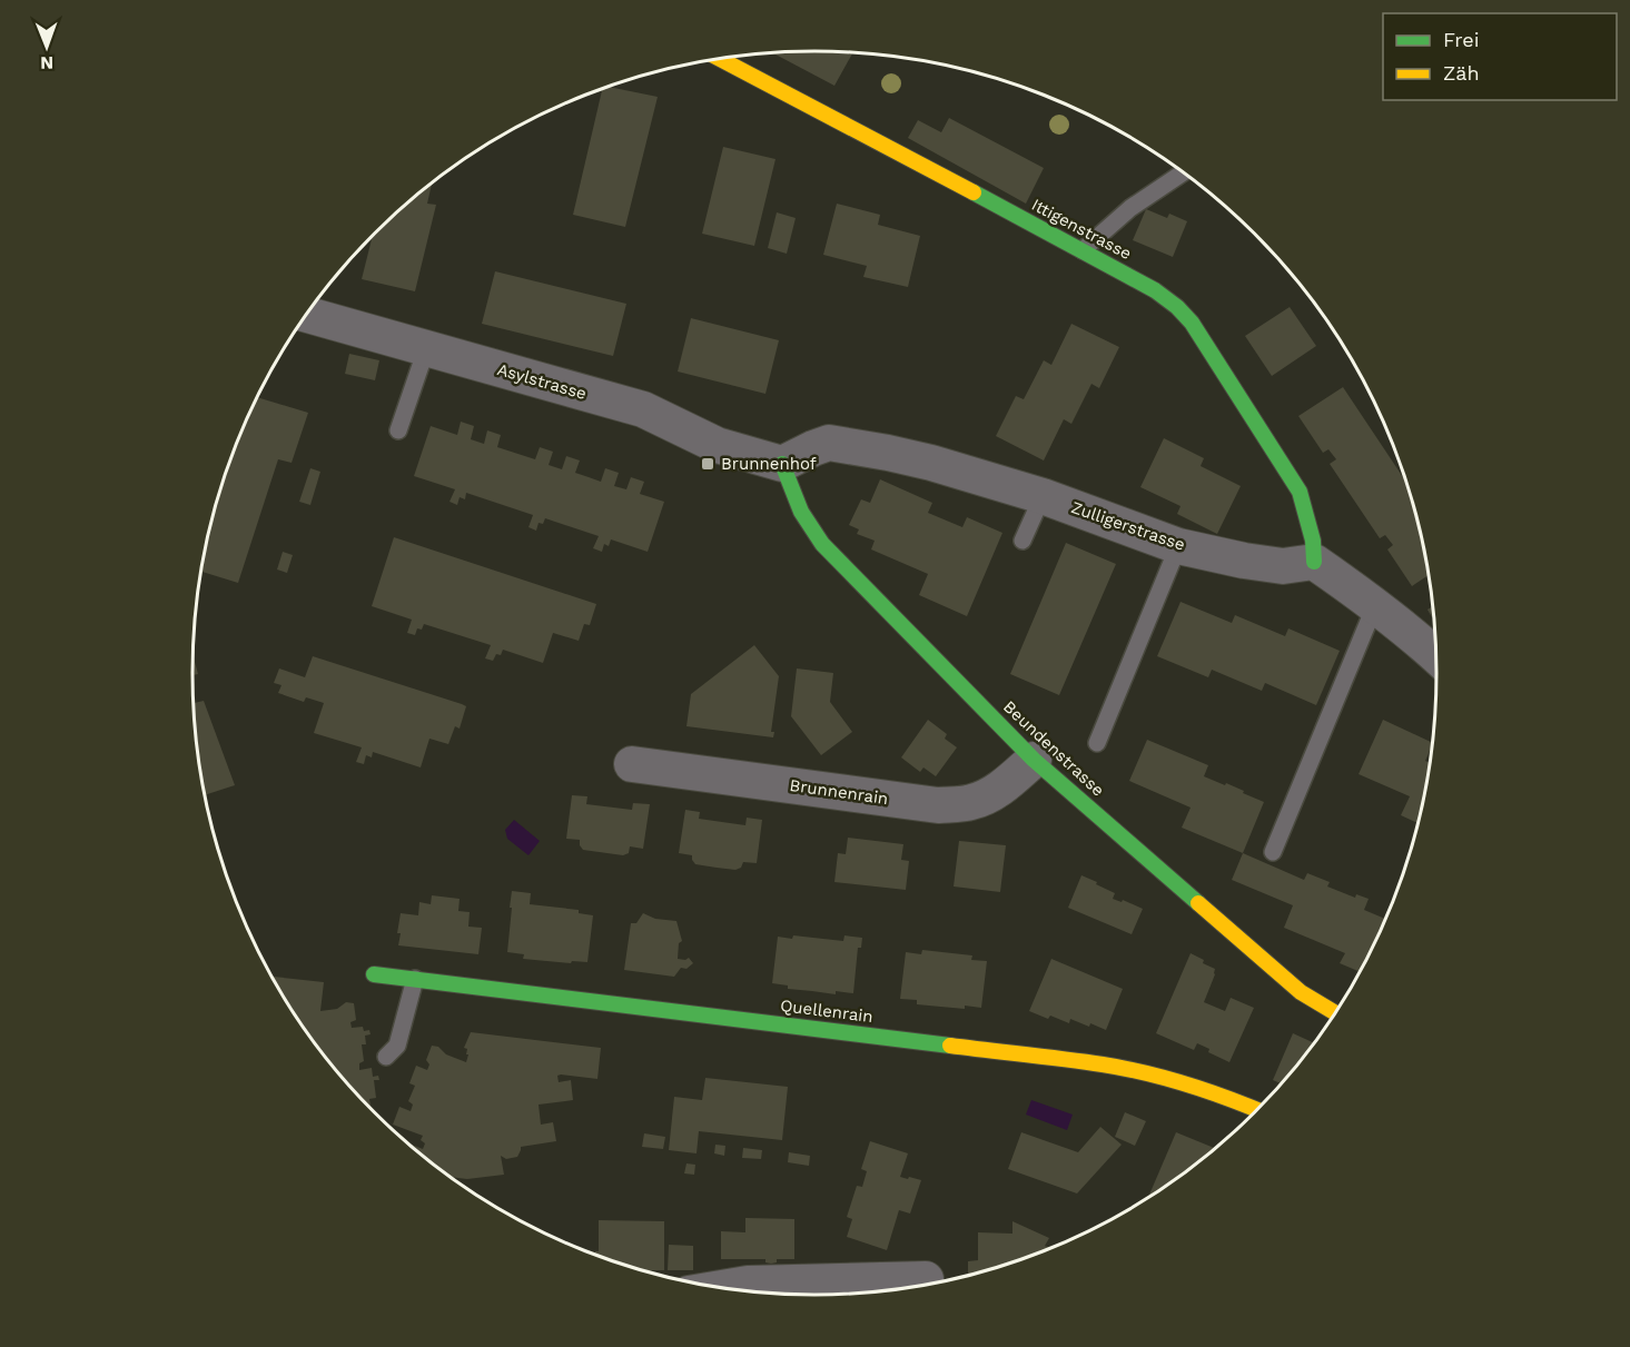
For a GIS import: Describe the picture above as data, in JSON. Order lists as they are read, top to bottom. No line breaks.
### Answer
{"streets":{"street":["Ittigenstrasse","Asylstrasse","Zulligerstrasse","Beundenstrasse","Brunnenrain","Quellenrain"]},"crossings":[["Ittigenstrasse","Zulligerstrasse"],["Asylstrasse","Zulligerstrasse"],["Asylstrasse","Beundenstrasse"],["Zulligerstrasse","Beundenstrasse"],["Beundenstrasse","Brunnenrain"]],"places":{"transit":["Brunnenhof"]},"legend":["Frei","Zäh"],"north":"bottom"}
